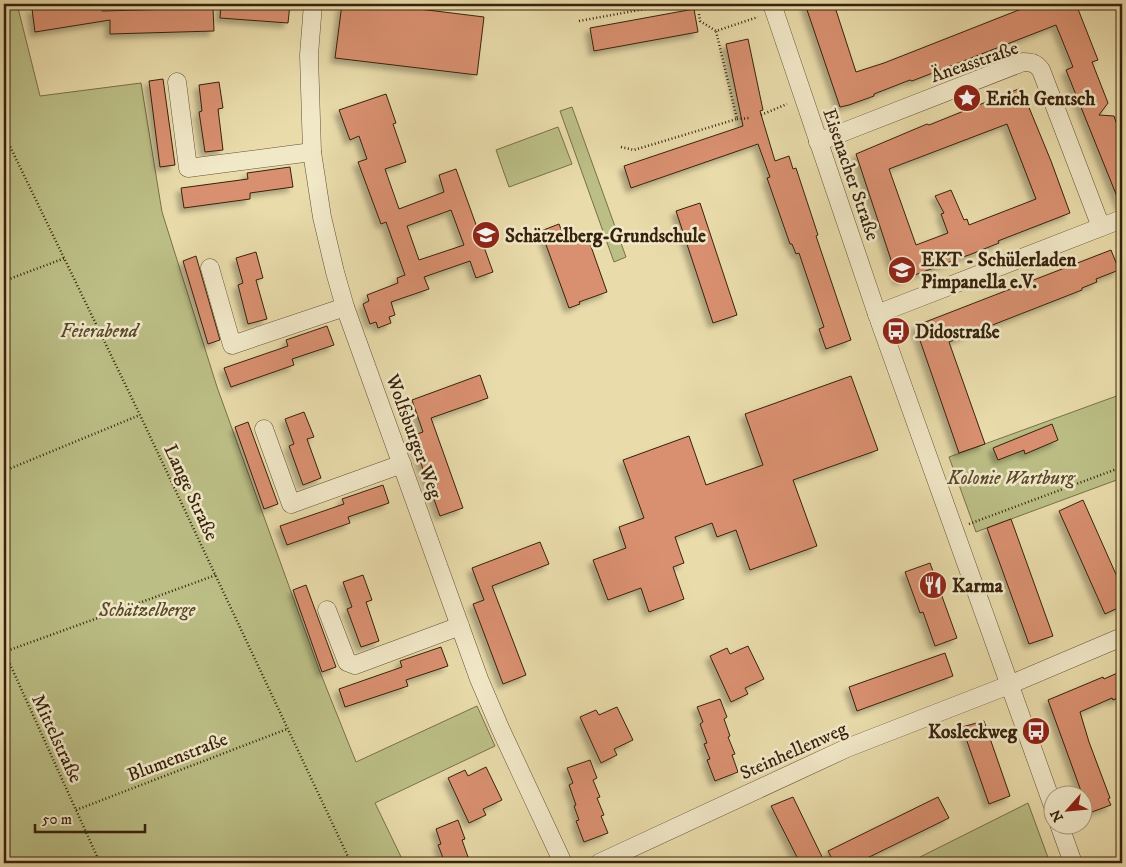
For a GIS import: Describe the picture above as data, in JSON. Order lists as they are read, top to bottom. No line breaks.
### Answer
{"streets":{"street":["Äneasstraße","Eisenacher Straße","Wolfsburger Weg","Steinhellenweg"],"path":["Lange Straße","Mittelstraße","Blumenstraße"]},"crossings":[["Äneasstraße","Eisenacher Straße"],["Eisenacher Straße","Steinhellenweg"],["Lange Straße","Blumenstraße"],["Mittelstraße","Blumenstraße"]],"parks":["Feierabend","Kolonie Wartburg","Schätzelberge"],"places":{"place":["Erich Gentsch"],"school or university":["Schätzelberg-Grundschule","EKT - Schülerladen Pimpanella e.V."],"bus stop":["Didostraße","Kosleckweg"],"restaurant":["Karma"]},"scale_bar":"50 m","north":"bottom left"}
